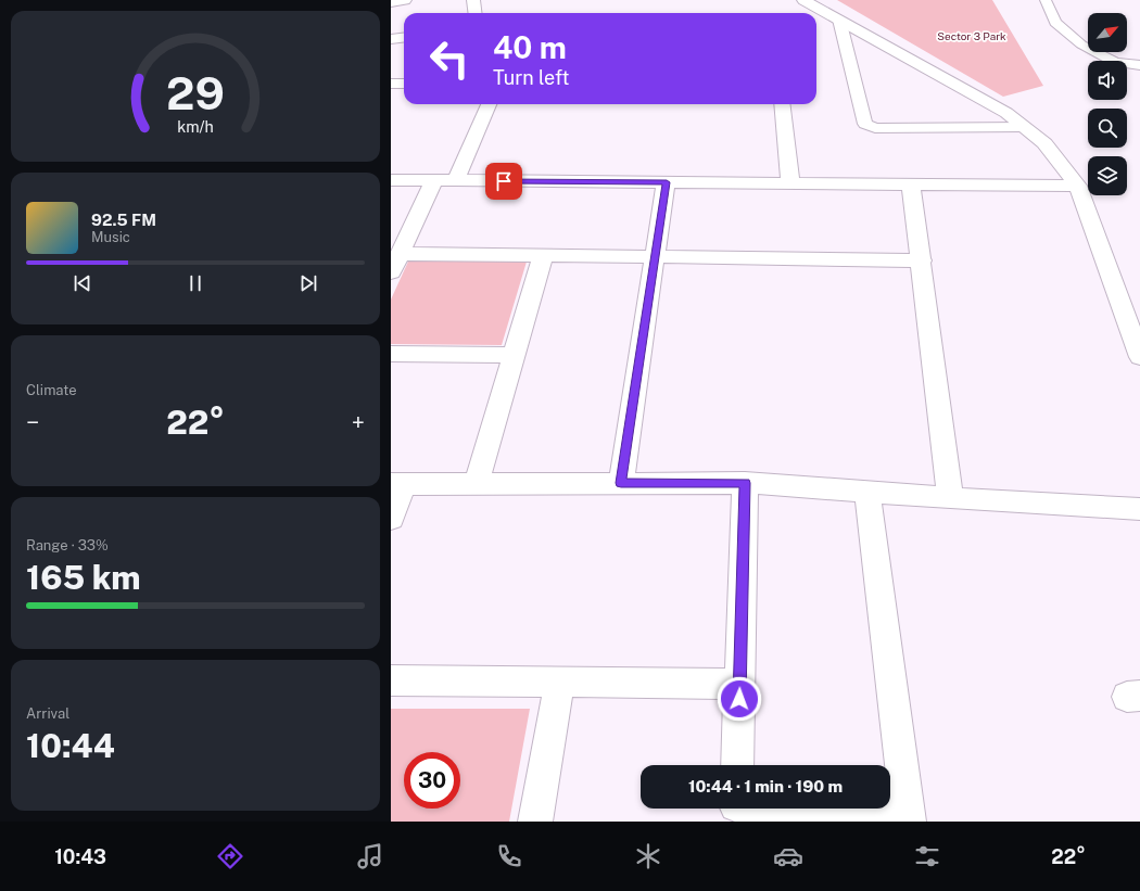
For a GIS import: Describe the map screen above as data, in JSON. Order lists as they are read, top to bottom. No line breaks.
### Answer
{"parks":["Sector 3 Park"],"north":"top right","page":{"turn":["40 m","Turn left"],"song":["92.5 FM","Music"],"tile":["Climate",["Range · 33%","165 km"],["Arrival","10:44"]],"heat":["−","22°","+"],"limit":"30","trip":"10:44 · 1 min · 190 m","tabs":["10:43","22°"],"gauge":["29","km/h"]}}
